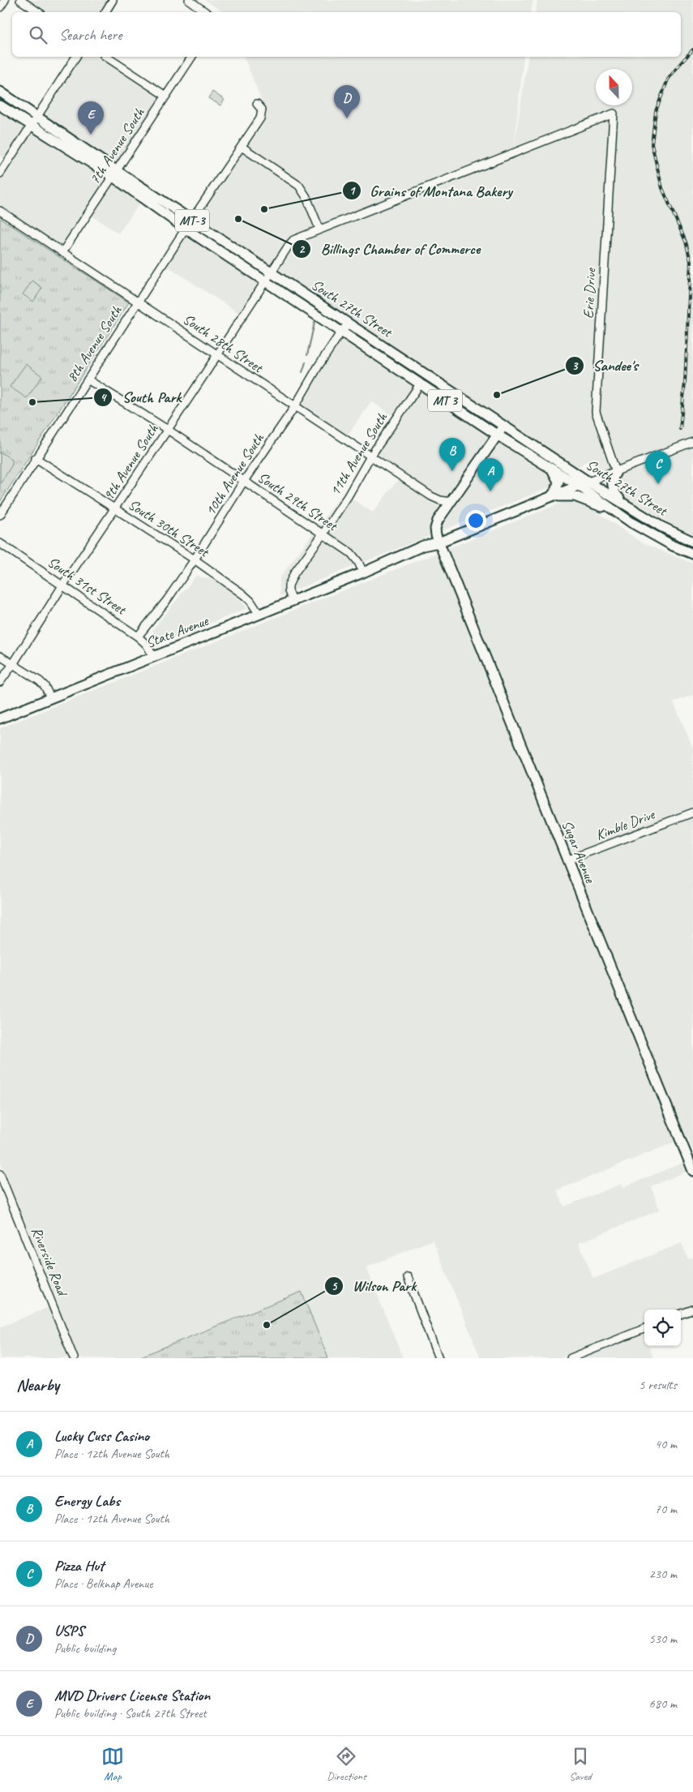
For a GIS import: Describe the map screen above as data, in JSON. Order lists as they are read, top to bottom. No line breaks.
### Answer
{"streets":{"main road":["MT-3","South 27th Street","MT 3","State Avenue","Sugar Avenue"],"street":["7th Avenue South","Erie Drive","South 28th Street","8th Avenue South","11th Avenue South","9th Avenue South","10th Avenue South","South 29th Street","South 30th Street","South 31st Street","Kimble Drive","Riverside Road"]},"crossings":[["7th Avenue South","South 27th Street"],["7th Avenue South","South 28th Street"],["Erie Drive","9th Avenue South"],["South 27th Street","8th Avenue South"],["South 27th Street","11th Avenue South"],["South 27th Street","9th Avenue South"],["South 27th Street","10th Avenue South"],["South 27th Street","State Avenue"],["South 28th Street","8th Avenue South"],["South 28th Street","11th Avenue South"],["South 28th Street","9th Avenue South"],["South 28th Street","10th Avenue South"],["8th Avenue South","South 29th Street"],["8th Avenue South","South 30th Street"],["11th Avenue South","South 29th Street"],["11th Avenue South","State Avenue"],["9th Avenue South","South 29th Street"],["9th Avenue South","South 30th Street"],["9th Avenue South","South 31st Street"],["10th Avenue South","South 29th Street"],["10th Avenue South","South 30th Street"],["10th Avenue South","South 31st Street"],["South 29th Street","State Avenue"],["South 30th Street","State Avenue"],["South 31st Street","State Avenue"],["State Avenue","Sugar Avenue"],["Kimble Drive","Sugar Avenue"]],"places":["Grains of Montana Bakery","Billings Chamber of Commerce","Sandee's","South Park","Wilson Park"],"north":"top","page":{"search":"Search here","pins":["D","E","B","C","A"],"heading":["Nearby","5 results"],"list":[{"mark":"A","name":"Lucky Cuss Casino","note":"Place · 12th Avenue South","value":"40 m"},{"mark":"B","name":"Energy Labs","note":"Place · 12th Avenue South","value":"70 m"},{"mark":"C","name":"Pizza Hut","note":"Place · Belknap Avenue","value":"230 m"},{"mark":"D","name":"USPS","note":"Public building","value":"530 m"},{"mark":"E","name":"MVD Drivers License Station","note":"Public building · South 27th Street","value":"680 m"}],"nav":["Map","Directions","Saved"]}}
